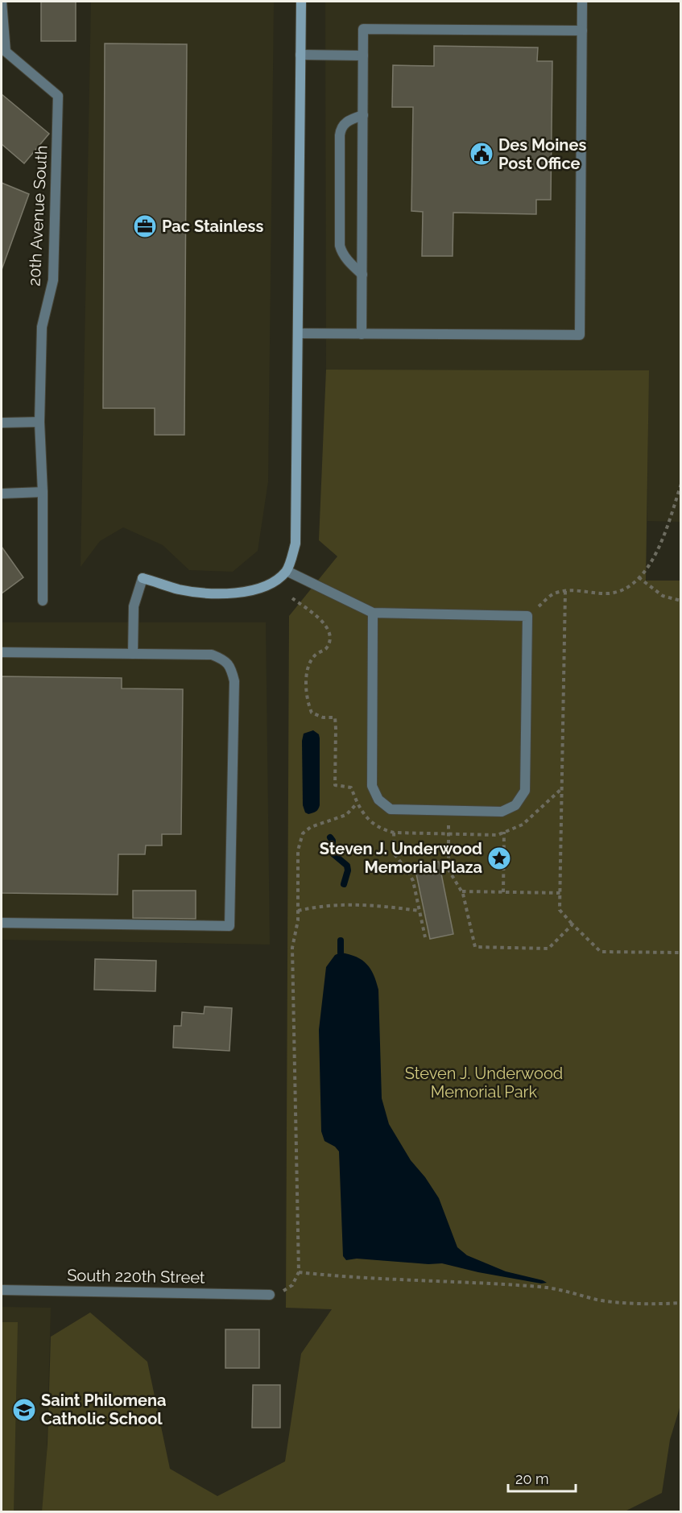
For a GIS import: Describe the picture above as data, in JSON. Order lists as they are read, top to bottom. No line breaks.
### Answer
{"streets":{"street":["20th Avenue South","South 220th Street"]},"parks":["Steven J. Underwood Memorial Park"],"places":{"public building":["Des Moines Post Office"],"office":["Pac Stainless"],"place":["Steven J. Underwood Memorial Plaza"],"school or university":["Saint Philomena Catholic School"]},"scale_bar":"20 m"}
